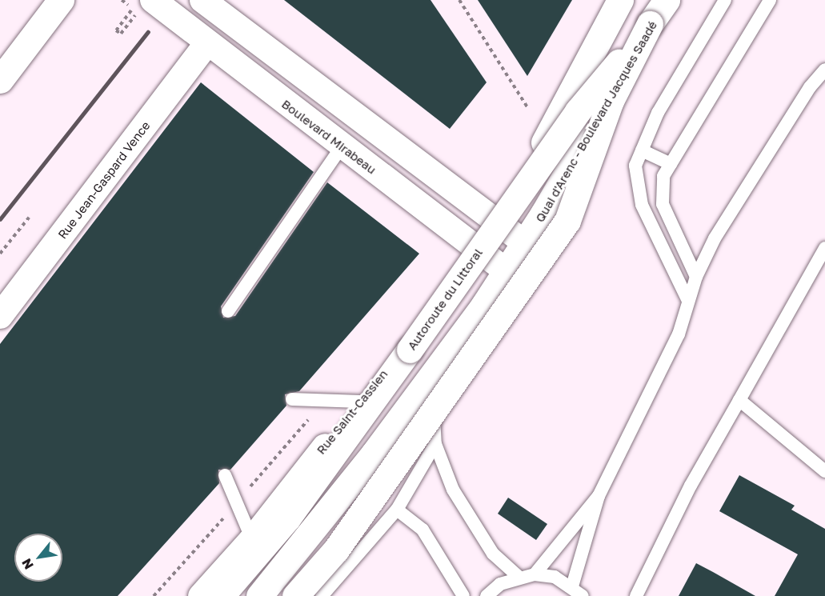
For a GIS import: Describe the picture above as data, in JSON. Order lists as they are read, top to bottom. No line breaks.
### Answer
{"streets":{"main road":["Quai d'Arenc - Boulevard Jacques Saadé","Autoroute du Littoral","Rue Saint-Cassien"],"street":["Boulevard Mirabeau","Rue Jean-Gaspard Vence"]},"crossings":[["Quai d'Arenc - Boulevard Jacques Saadé","Autoroute du Littoral"],["Boulevard Mirabeau","Rue Jean-Gaspard Vence"],["Boulevard Mirabeau","Rue Saint-Cassien"]],"north":"bottom left"}
